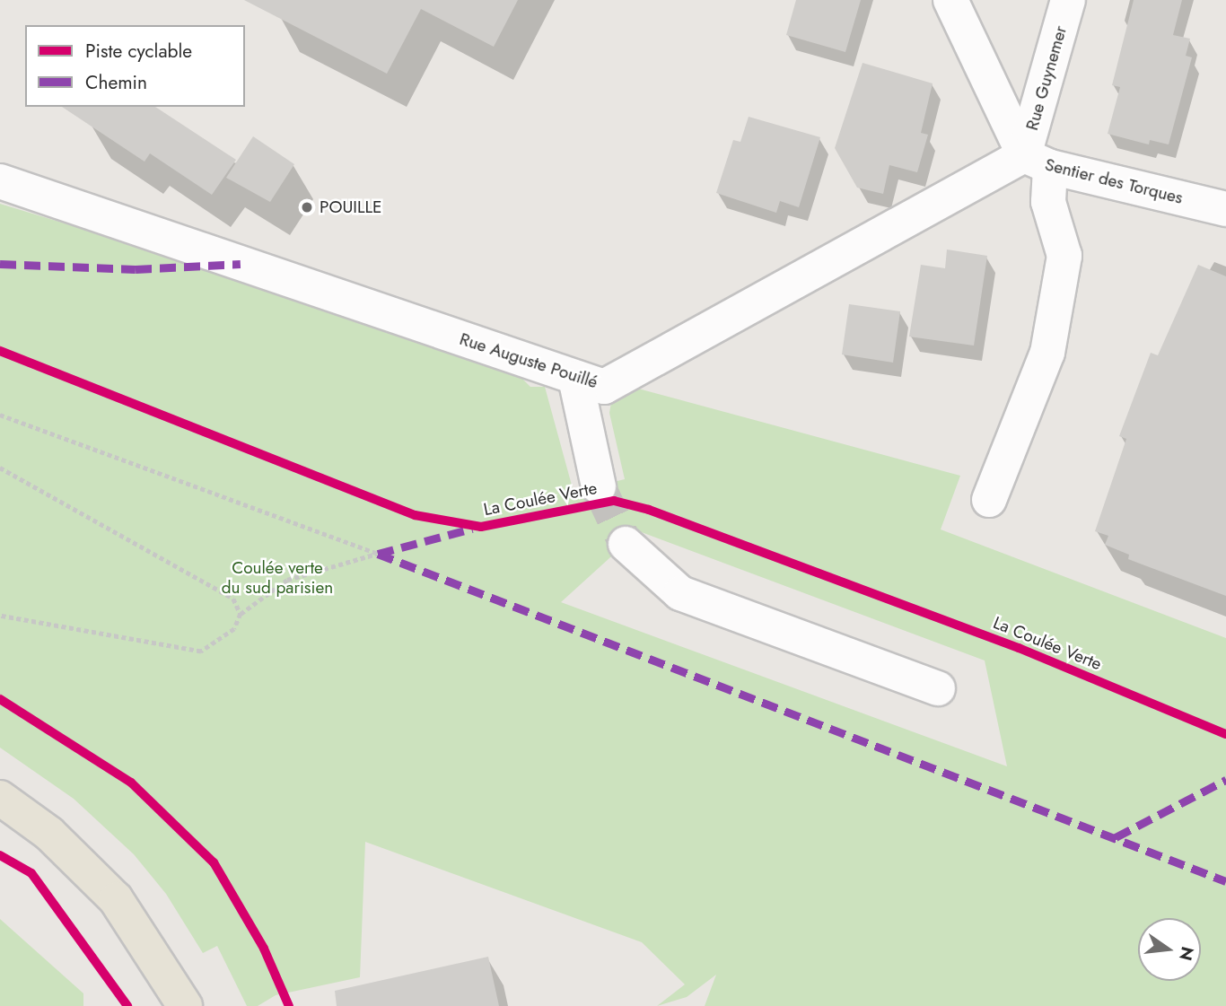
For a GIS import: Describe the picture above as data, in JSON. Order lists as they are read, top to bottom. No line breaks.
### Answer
{"streets":{"street":["Rue Guynemer","Sentier des Torques","Rue Auguste Pouillé"],"cycle path":["La Coulée Verte"]},"crossings":[["Rue Guynemer","Sentier des Torques"],["Rue Guynemer","Rue Auguste Pouillé"],["Sentier des Torques","Rue Auguste Pouillé"]],"parks":["Coulée verte du sud parisien"],"places":["POUILLE"],"legend":["Piste cyclable","Chemin"],"north":"right"}
